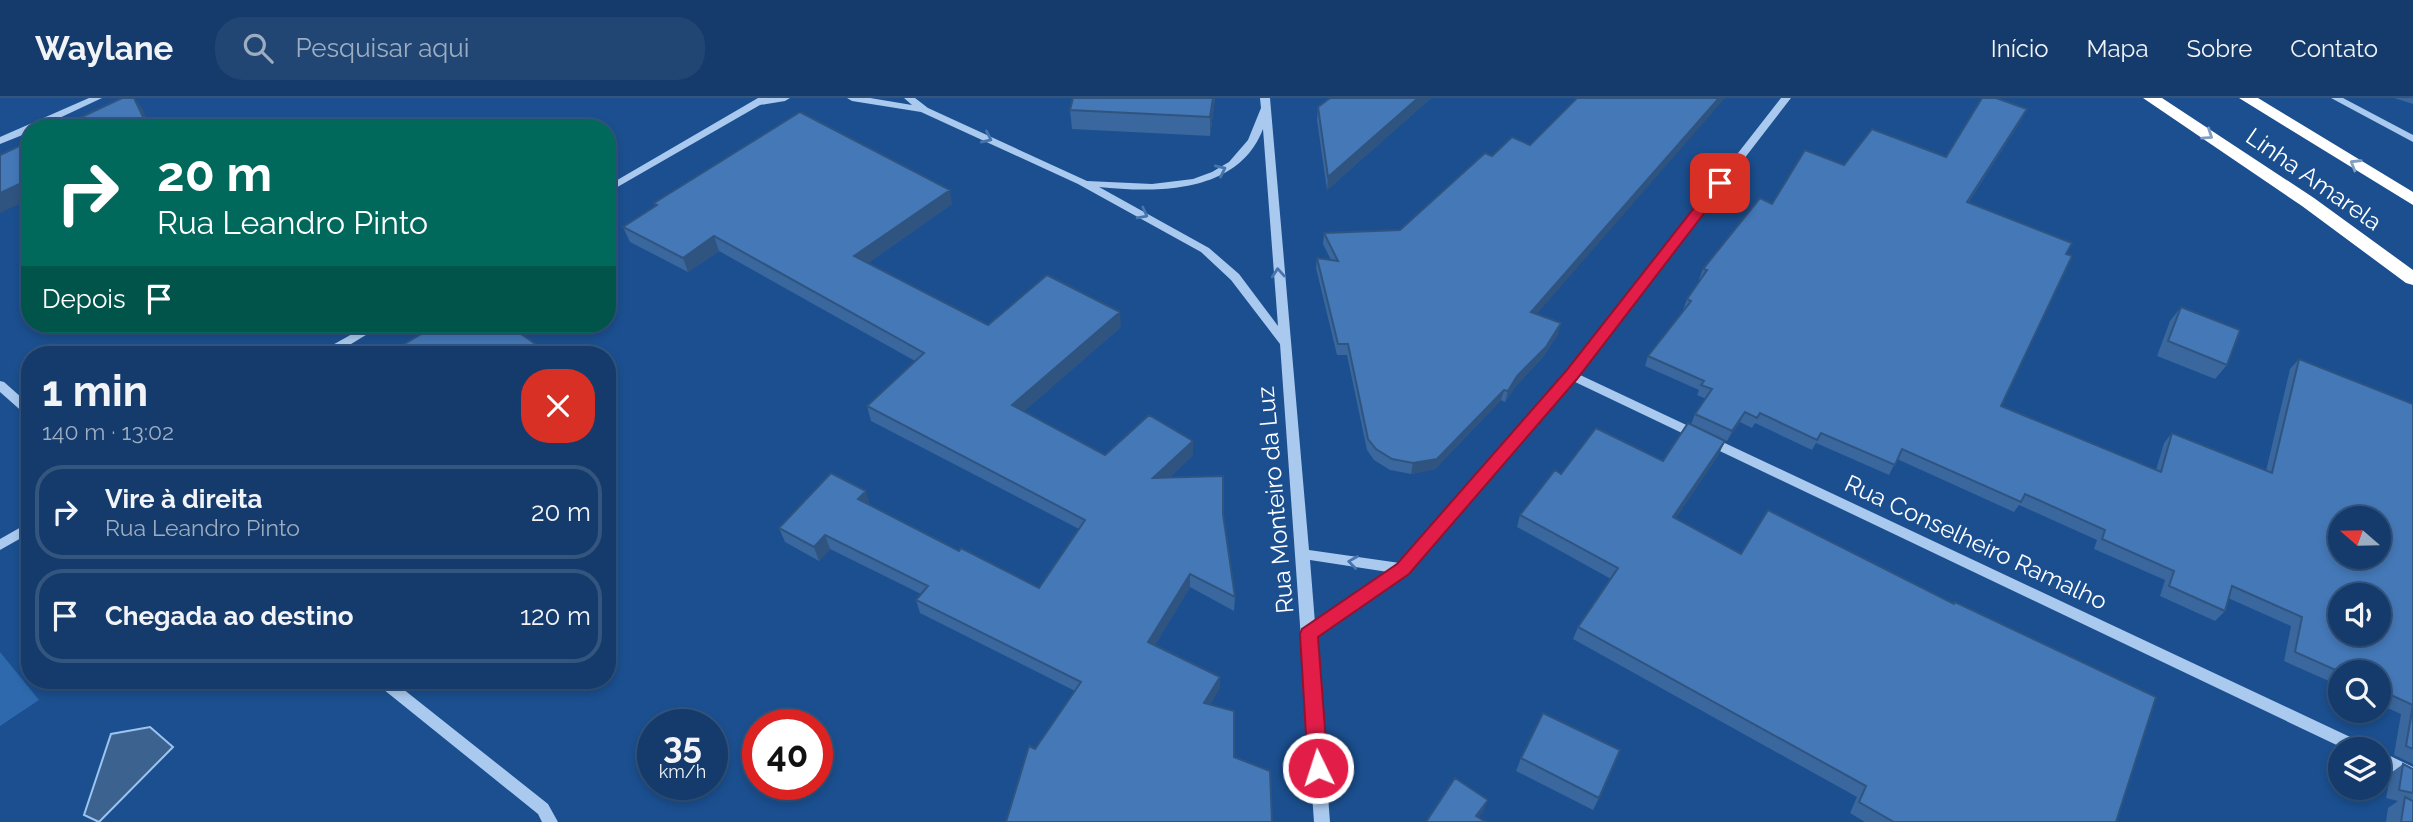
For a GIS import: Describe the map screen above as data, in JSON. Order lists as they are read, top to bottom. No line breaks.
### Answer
{"streets":{"highway":["Linha Amarela"],"street":["Rua Monteiro da Luz","Rua Conselheiro Ramalho"]},"north":"left","page":{"header":"Waylane","search":"Pesquisar aqui","nav":["Início","Mapa","Sobre","Contato"],"turn":["20 m","Rua Leandro Pinto"],"then":"Depois","heading":["1 min","140 m · 13:02"],"list":[{"name":"Vire à direita","note":"Rua Leandro Pinto","value":"20 m"},{"name":"Chegada ao destino","value":"120 m"}],"speed":"35 km/h","limit":"40"}}
